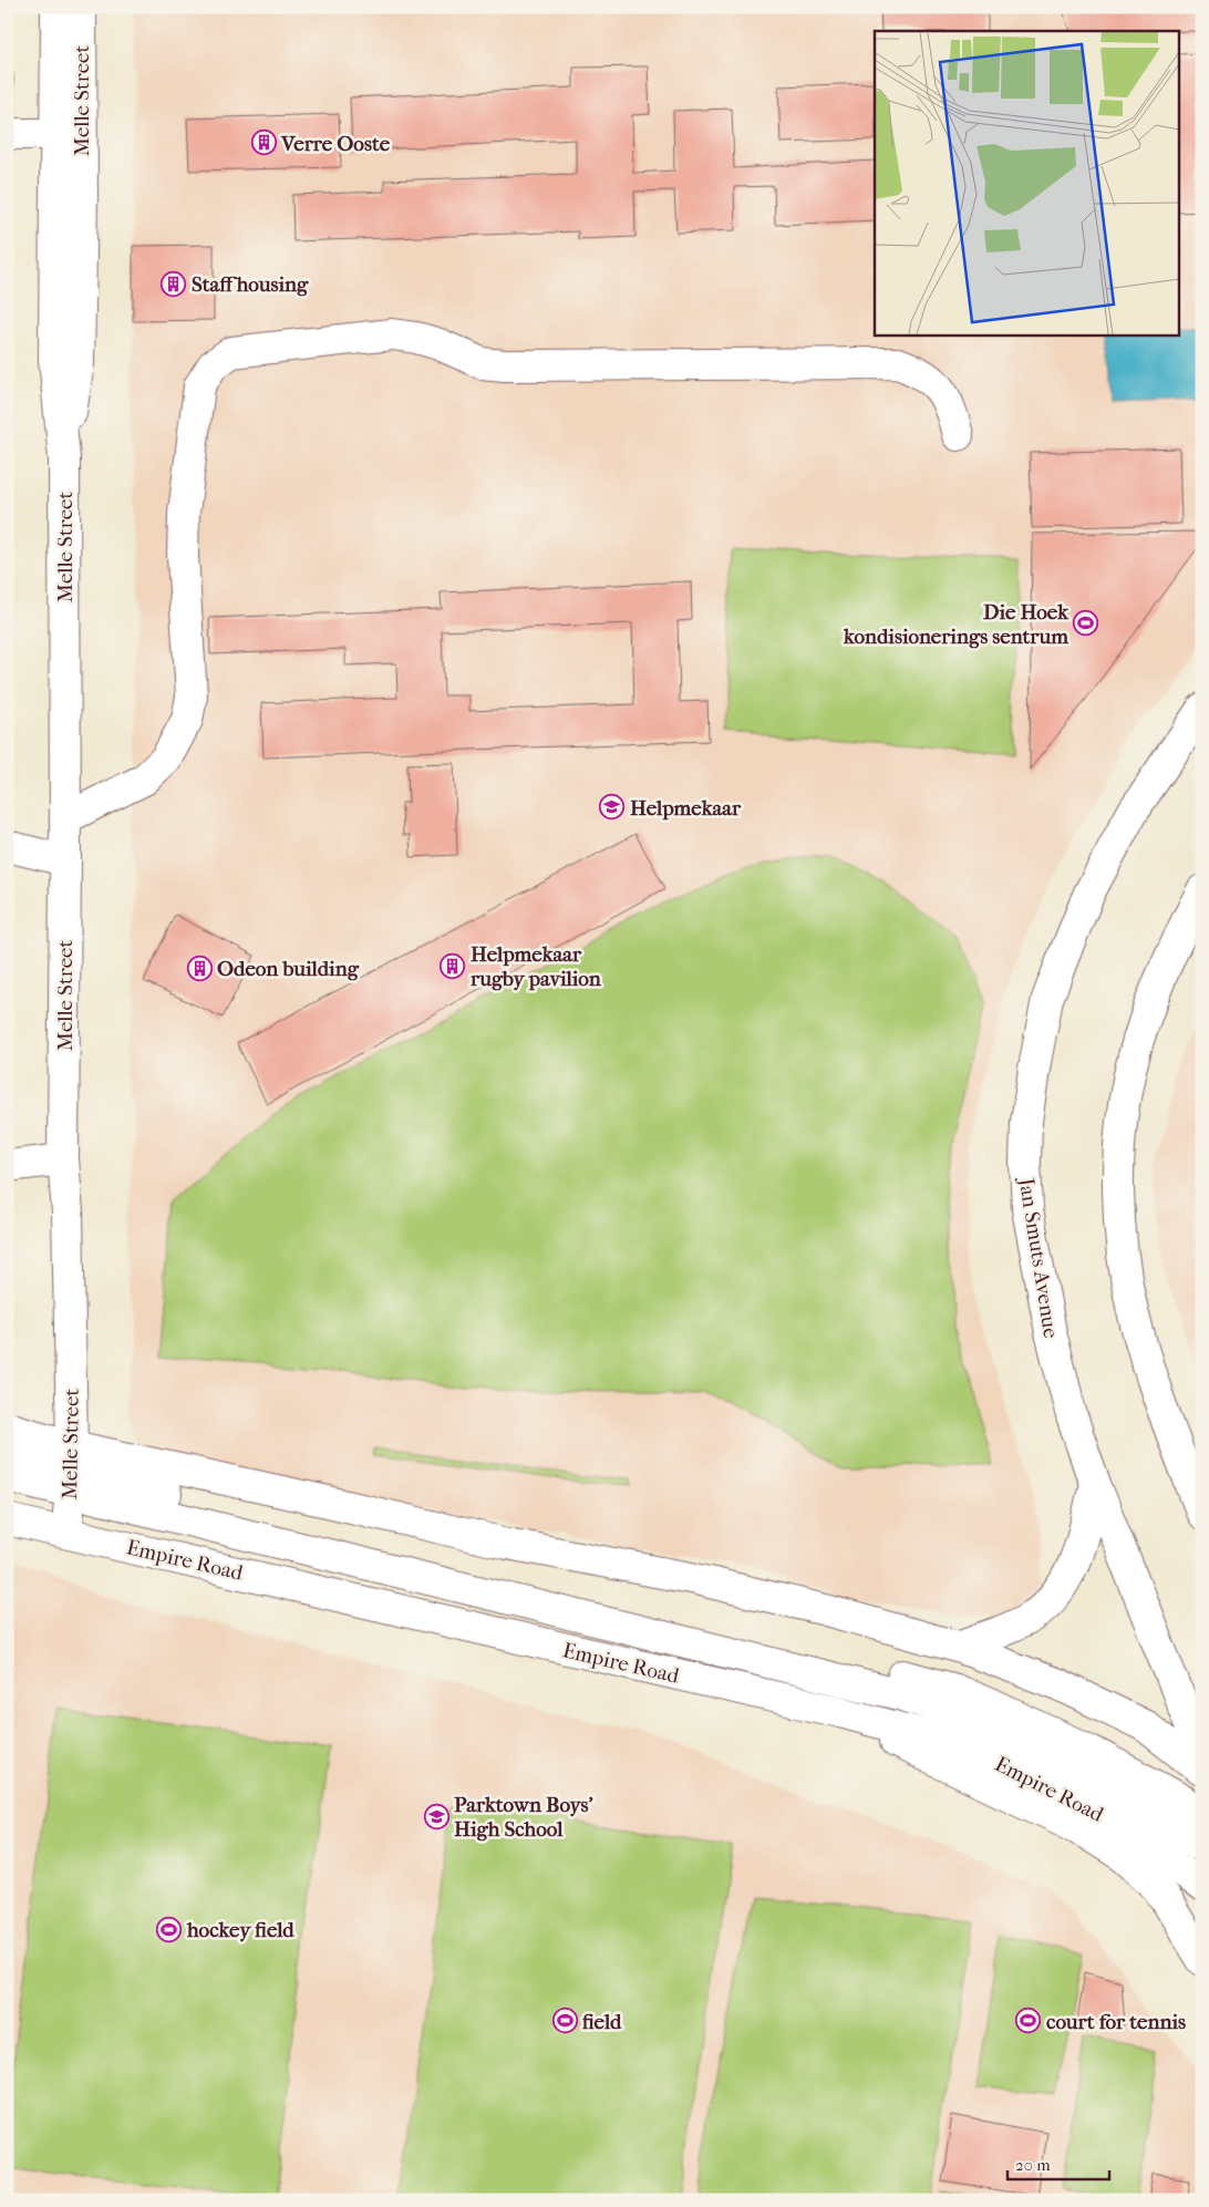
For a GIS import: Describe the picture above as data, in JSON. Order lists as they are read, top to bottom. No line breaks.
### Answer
{"streets":{"main road":["Melle Street","Jan Smuts Avenue","Empire Road"]},"crossings":[["Melle Street","Empire Road"]],"places":{"building":["Verre Ooste","Staff housing","Helpmekaar rugby pavilion","Odeon building"],"sports":["Die Hoek kondisionerings sentrum","hockey field","field","court for tennis"],"school or university":["Helpmekaar","Parktown Boys' High School"]},"scale_bar":"20 m"}
